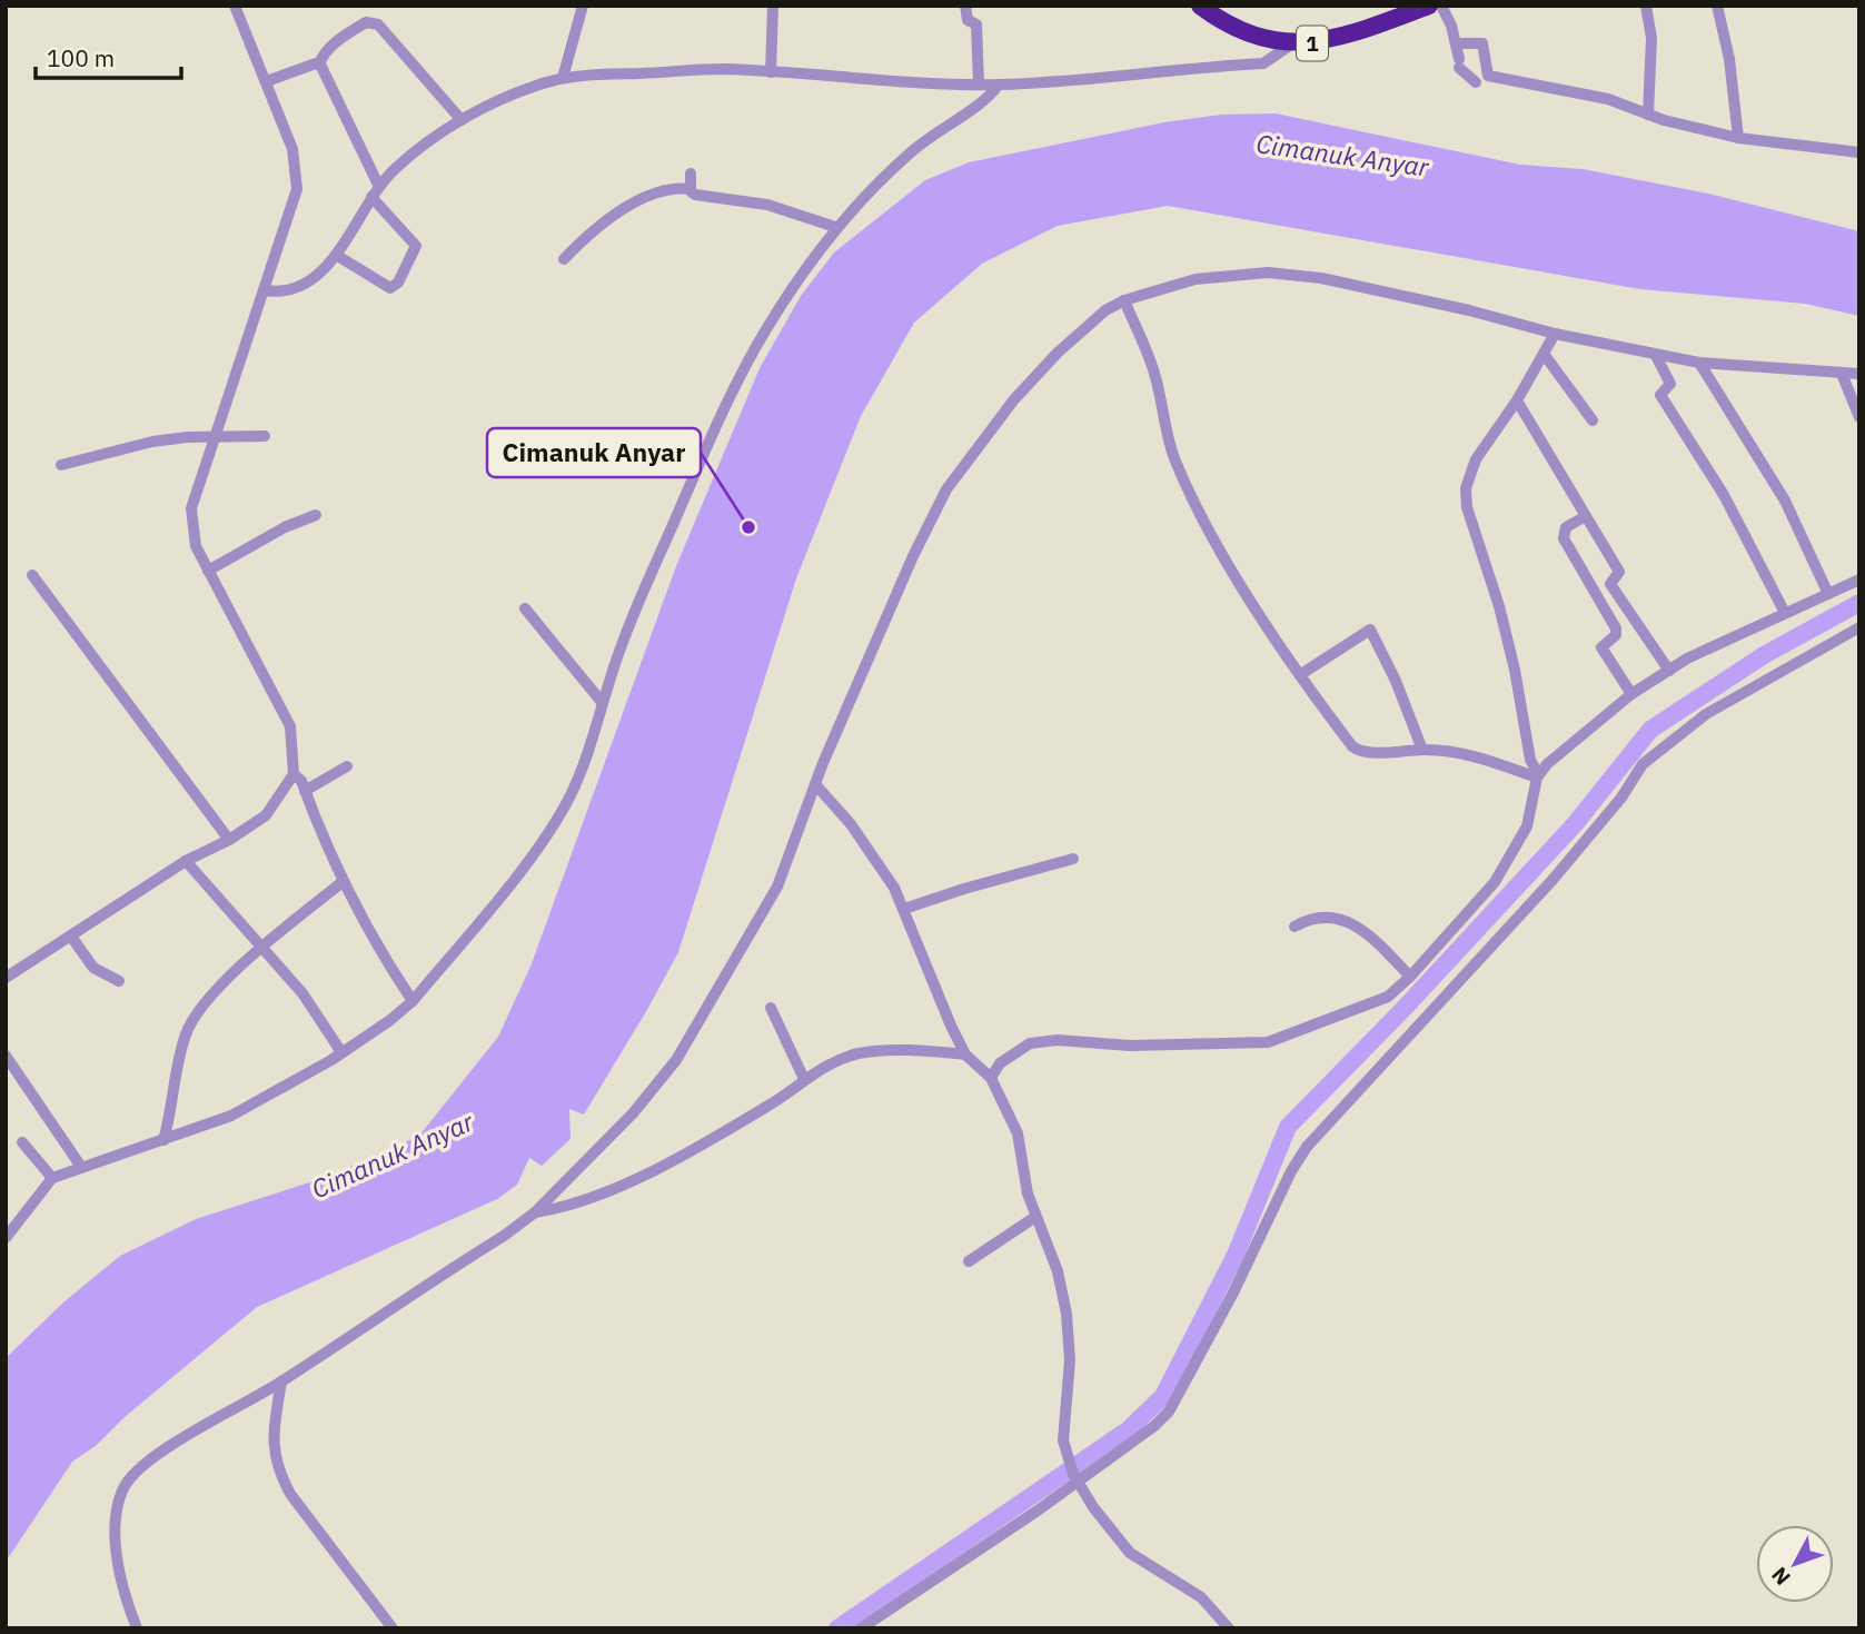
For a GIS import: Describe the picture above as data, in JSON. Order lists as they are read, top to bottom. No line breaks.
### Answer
{"streets":{"highway":["1"]},"water":["Cimanuk Anyar"],"places":["Cimanuk Anyar"],"scale_bar":"100 m","north":"bottom left"}
